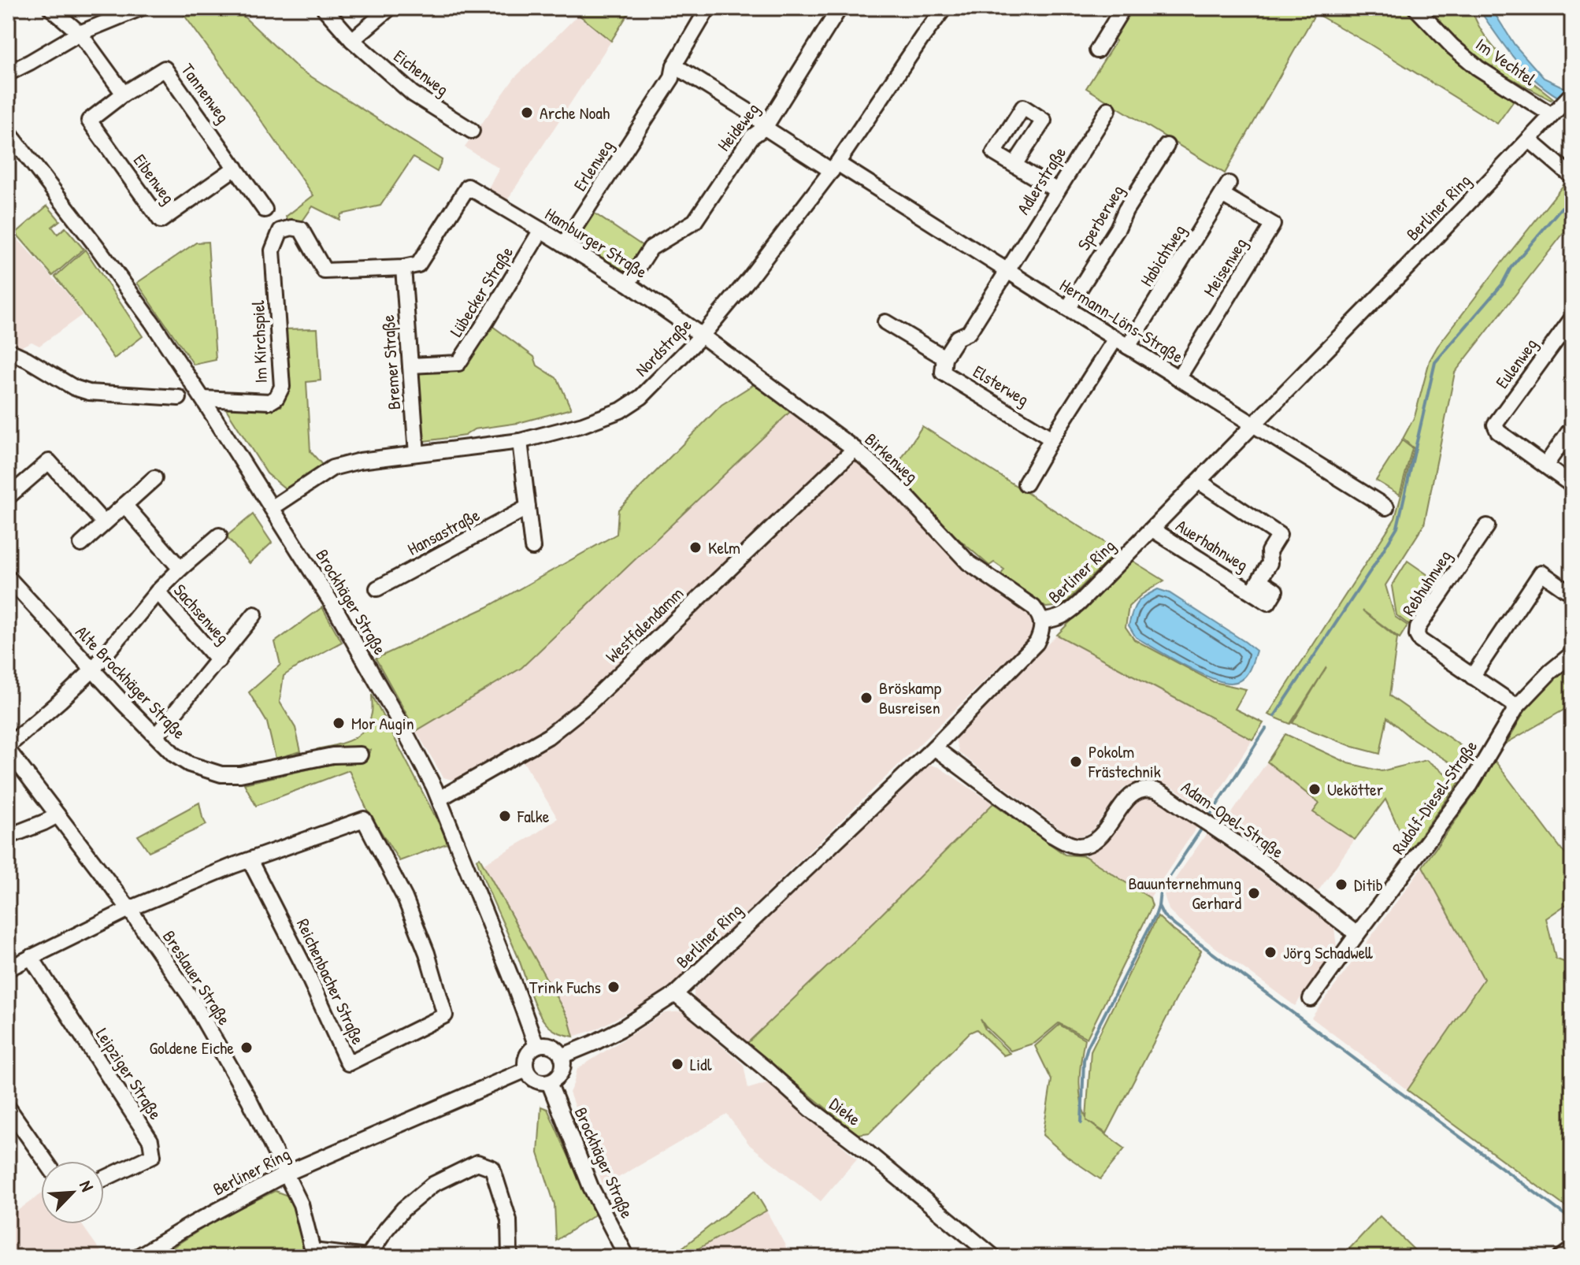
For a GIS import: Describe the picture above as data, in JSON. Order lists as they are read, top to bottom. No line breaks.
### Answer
{"streets":{"street":["Im Vechtel","Eichenweg","Tannenweg","Heideweg","Erlenweg","Eibenweg","Adlerstraße","Berliner Ring","Sperberweg","Hamburger Straße","Habichtweg","Meisenweg","Lübecker Straße","Hermann-Löns-Straße","Im Kirchspiel","Nordstraße","Bremer Straße","Eulenweg","Elsterweg","Birkenweg","Hansastraße","Auerhahnweg","Rebhuhnweg","Brockhäger Straße","Sachsenweg","Westfalendamm","Alte Brockhäger Straße","Rudolf-Diesel-Straße","Adam-Opel-Straße","Breslauer Straße","Reichenbacher Straße","Leipziger Straße","Dieke"]},"crossings":[["Im Vechtel","Berliner Ring"],["Tannenweg","Eibenweg"],["Heideweg","Hamburger Straße"],["Heideweg","Hermann-Löns-Straße"],["Erlenweg","Hamburger Straße"],["Erlenweg","Hermann-Löns-Straße"],["Adlerstraße","Hermann-Löns-Straße"],["Berliner Ring","Hermann-Löns-Straße"],["Berliner Ring","Birkenweg"],["Berliner Ring","Auerhahnweg"],["Berliner Ring","Brockhäger Straße"],["Berliner Ring","Adam-Opel-Straße"],["Berliner Ring","Breslauer Straße"],["Berliner Ring","Dieke"],["Sperberweg","Hermann-Löns-Straße"],["Hamburger Straße","Lübecker Straße"],["Hamburger Straße","Im Kirchspiel"],["Hamburger Straße","Nordstraße"],["Hamburger Straße","Bremer Straße"],["Hamburger Straße","Birkenweg"],["Habichtweg","Meisenweg"],["Habichtweg","Hermann-Löns-Straße"],["Meisenweg","Hermann-Löns-Straße"],["Lübecker Straße","Bremer Straße"],["Hermann-Löns-Straße","Nordstraße"],["Im Kirchspiel","Bremer Straße"],["Im Kirchspiel","Brockhäger Straße"],["Nordstraße","Bremer Straße"],["Nordstraße","Birkenweg"],["Nordstraße","Brockhäger Straße"],["Birkenweg","Westfalendamm"],["Rebhuhnweg","Rudolf-Diesel-Straße"],["Brockhäger Straße","Westfalendamm"],["Sachsenweg","Alte Brockhäger Straße"],["Sachsenweg","Breslauer Straße"],["Rudolf-Diesel-Straße","Adam-Opel-Straße"],["Breslauer Straße","Reichenbacher Straße"],["Reichenbacher Straße","Leipziger Straße"]],"places":["Arche Noah","Kelm","Bröskamp Busreisen","Mor Augin","Pokolm Frästechnik","Uekötter","Falke","Ditib","Bauunternehmung Gerhard","Jörg Schadwell","Trink Fuchs","Goldene Eiche","Lidl"],"north":"top right"}
